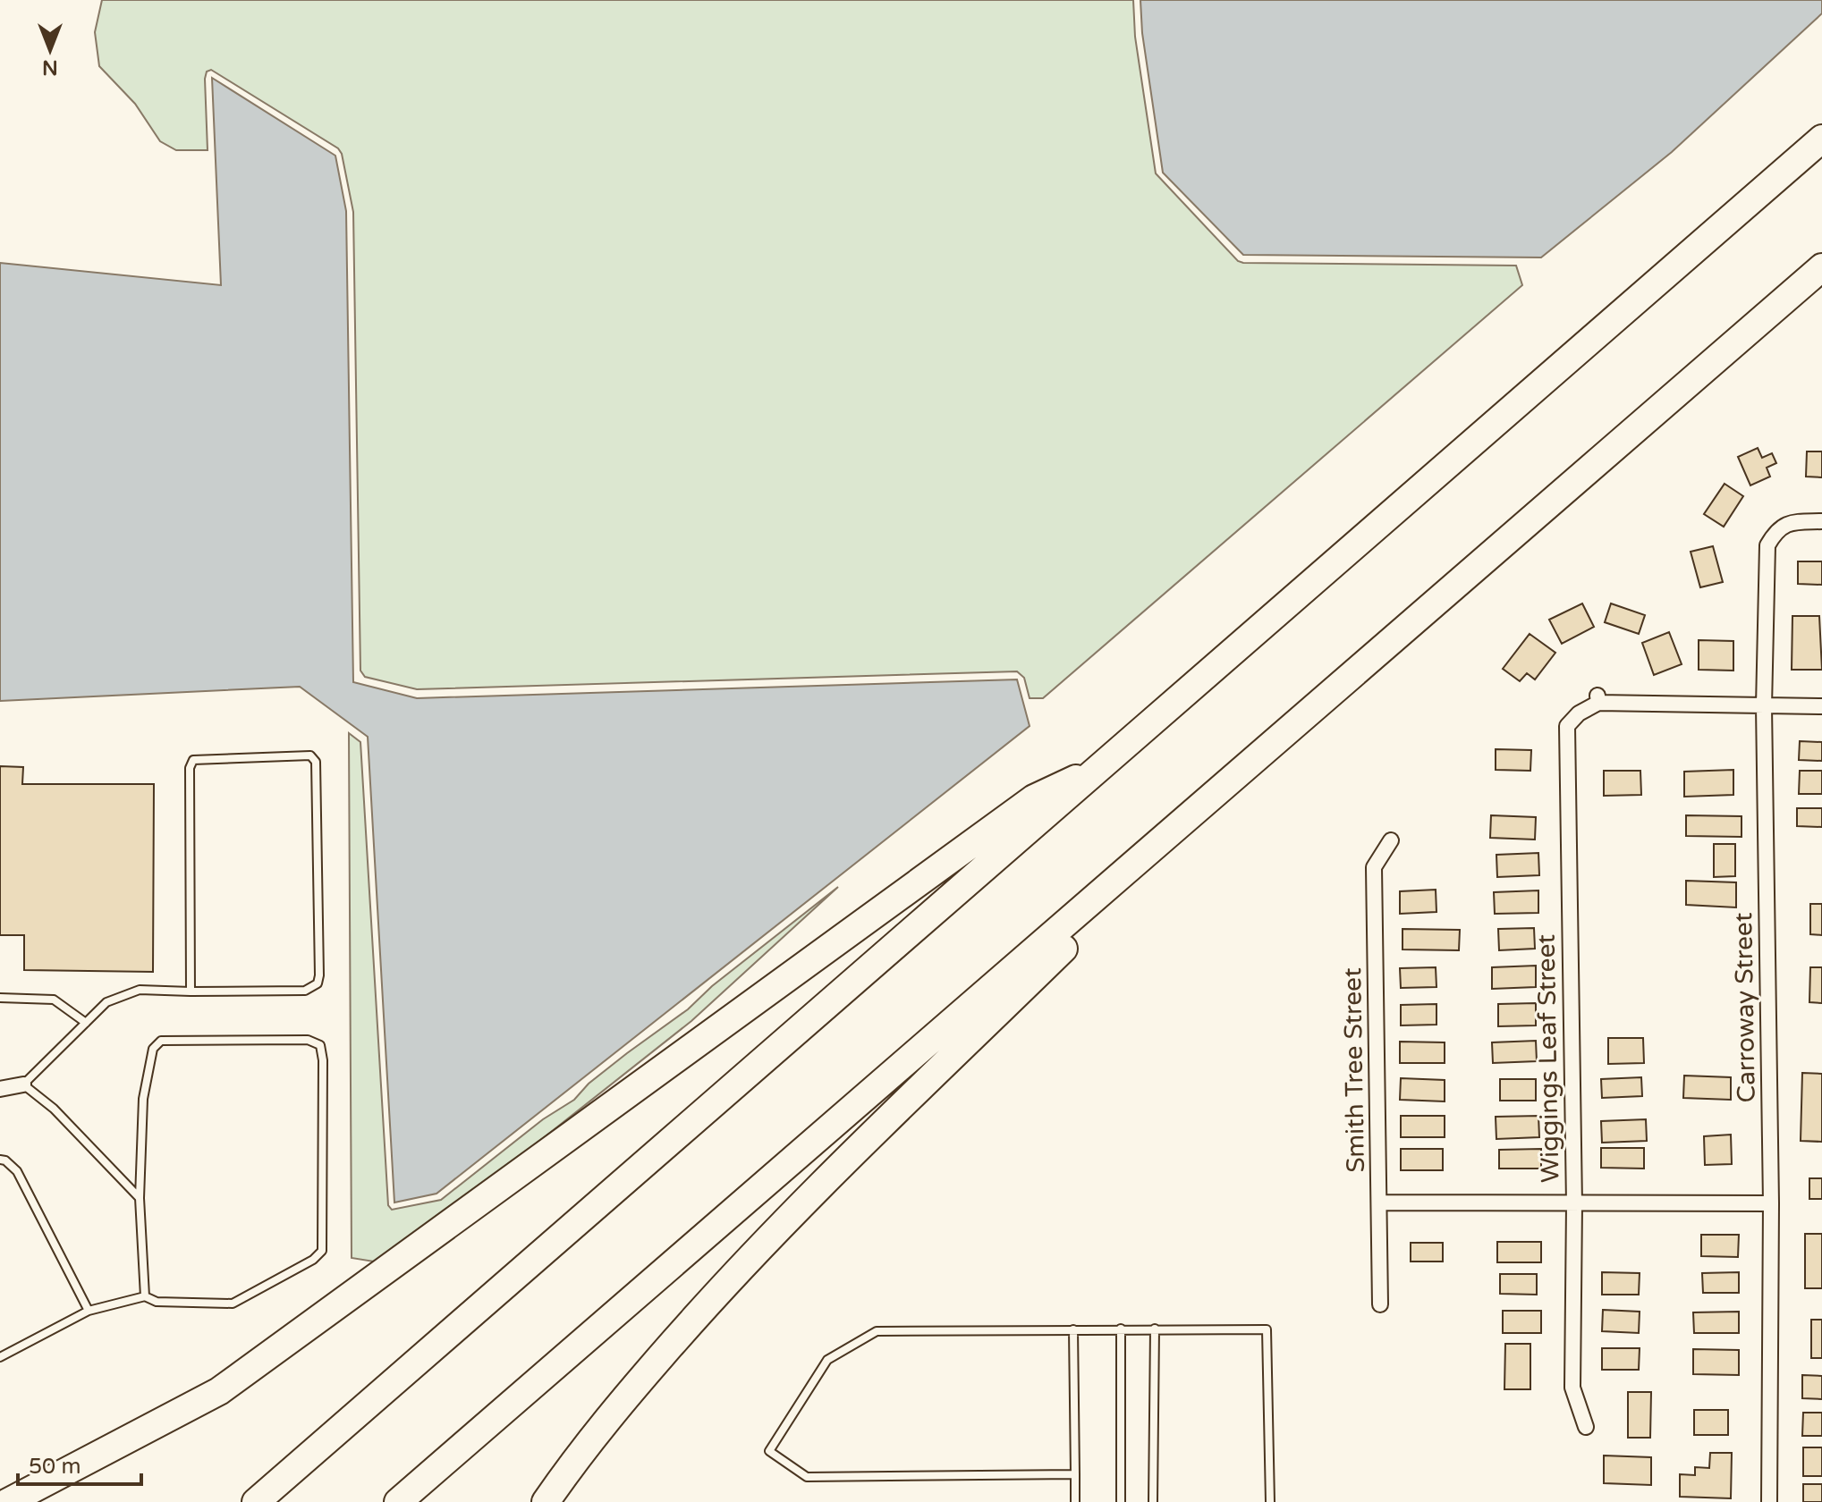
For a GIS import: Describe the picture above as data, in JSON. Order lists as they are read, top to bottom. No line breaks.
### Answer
{"streets":{"street":["Carroway Street","Wiggings Leaf Street","Smith Tree Street"]},"crossings":[["Carroway Street","Wiggings Leaf Street"]],"scale_bar":"50 m","north":"bottom"}
